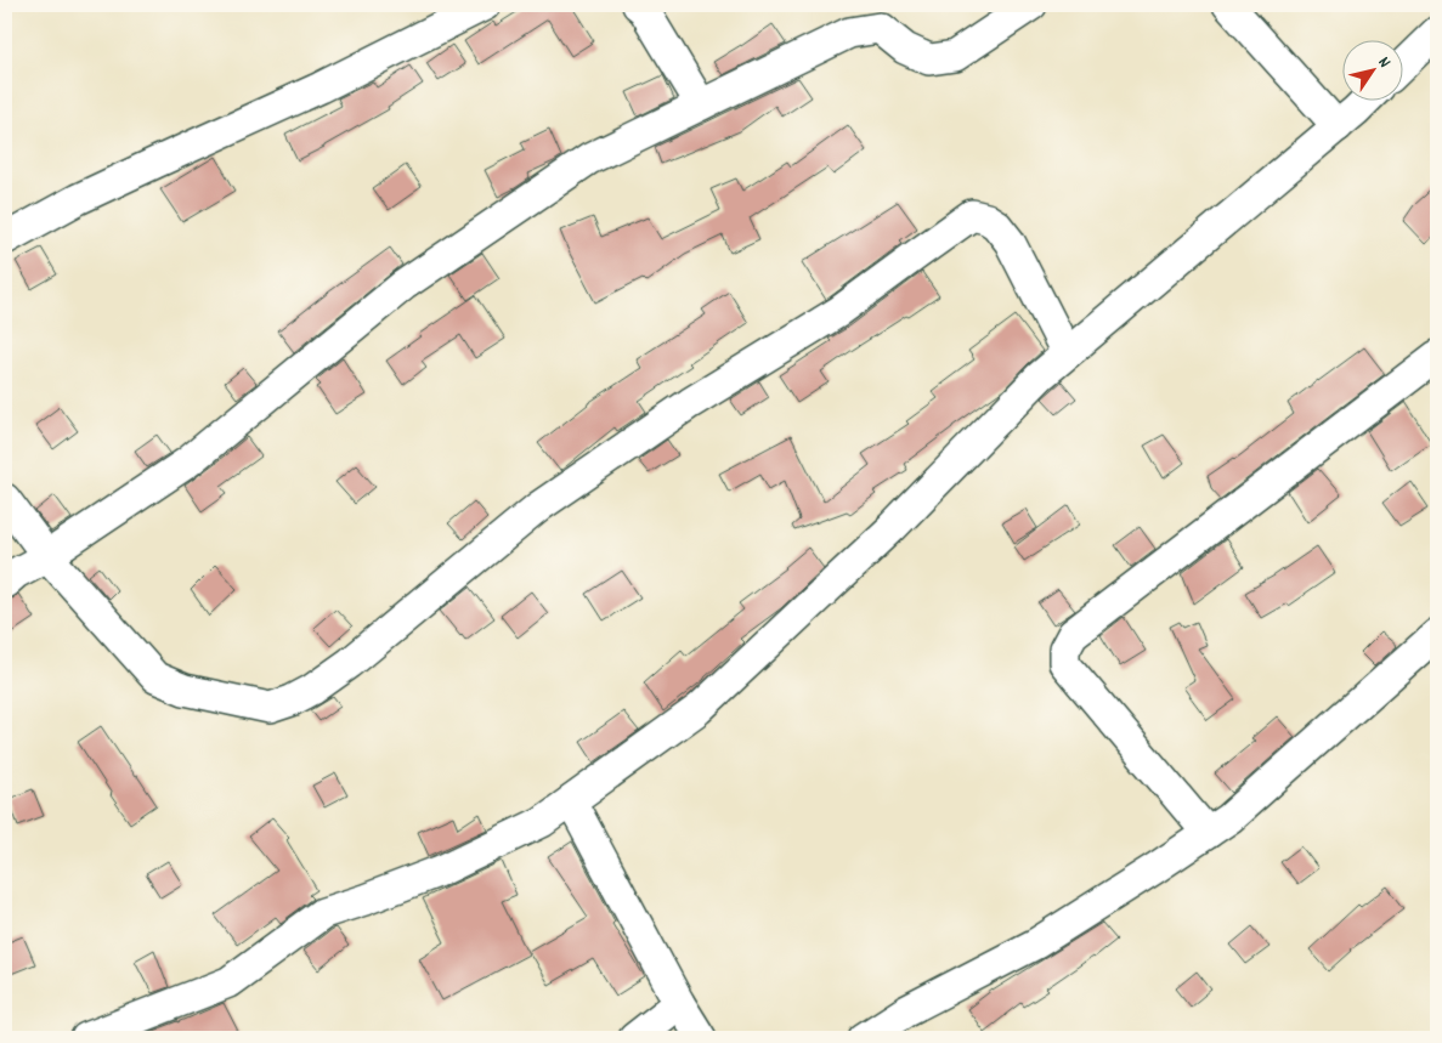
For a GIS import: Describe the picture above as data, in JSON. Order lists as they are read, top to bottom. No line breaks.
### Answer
{"north":"top right"}
